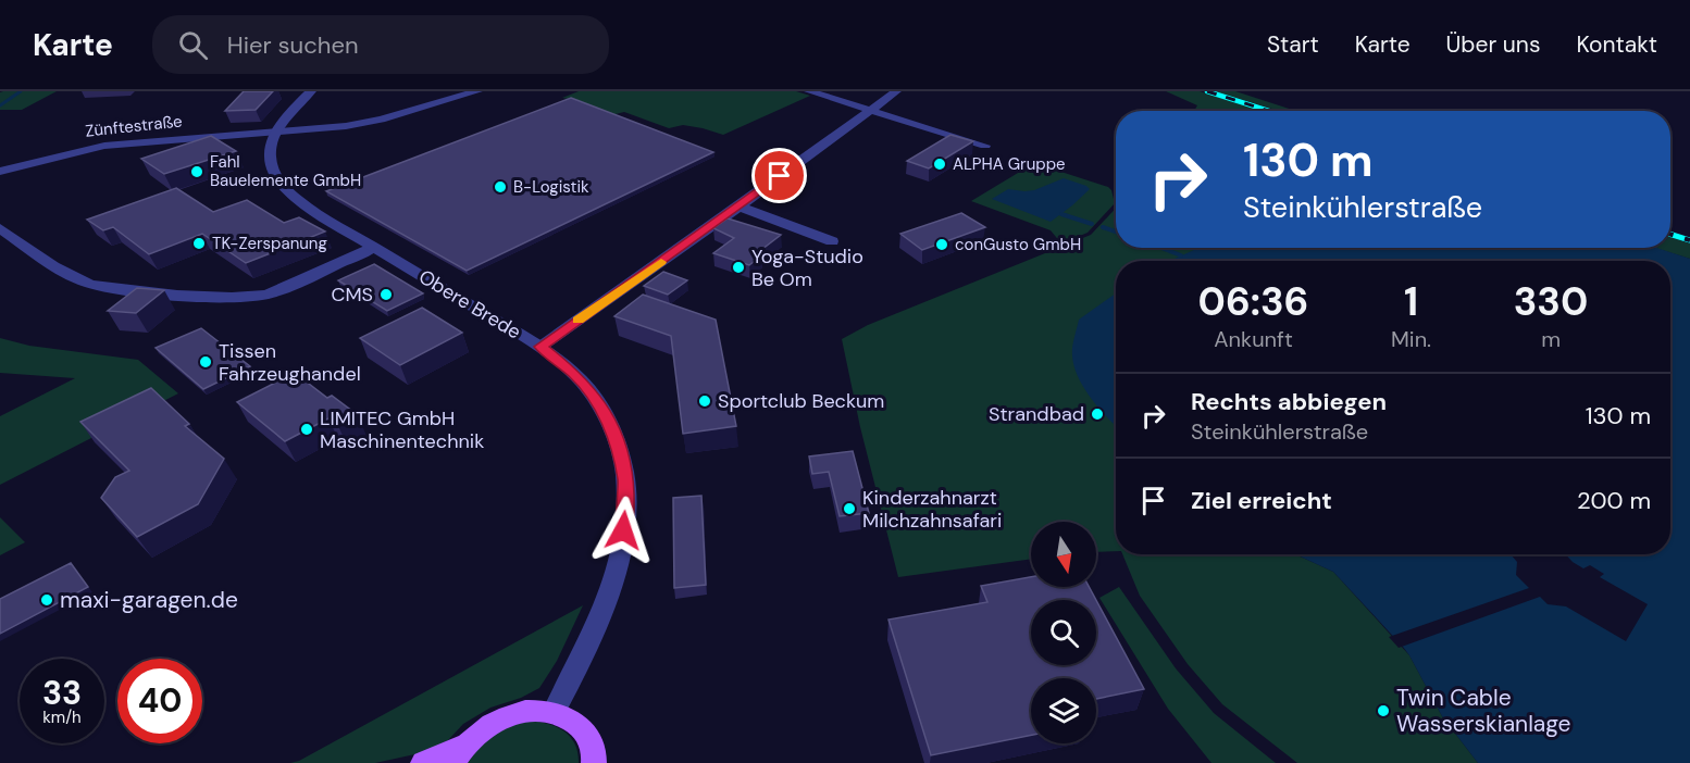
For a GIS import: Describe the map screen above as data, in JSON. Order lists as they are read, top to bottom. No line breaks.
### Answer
{"streets":{"street":["Zünftestraße","Obere Brede"]},"crossings":[["Zünftestraße","Obere Brede"]],"places":["ALPHA Gruppe","Fahl Bauelemente GmbH","B-Logistik","TK-Zerspanung","conGusto GmbH","Yoga-Studio Be Om","CMS","Tissen Fahrzeughandel","Sportclub Beckum","Strandbad","LIMITEC GmbH Maschinentechnik","Kinderzahnarzt Milchzahnsafari","maxi-garagen.de","Twin Cable Wasserskianlage"],"north":"bottom","page":{"header":"Karte","search":"Hier suchen","nav":["Start","Karte","Über uns","Kontakt"],"turn":["130 m","Steinkühlerstraße"],"eta":["06:36","Ankunft","1","Min.","330","m"],"list":[{"name":"Rechts abbiegen","note":"Steinkühlerstraße","value":"130 m"},{"name":"Ziel erreicht","value":"200 m"}],"speed":"33 km/h","limit":"40"}}
